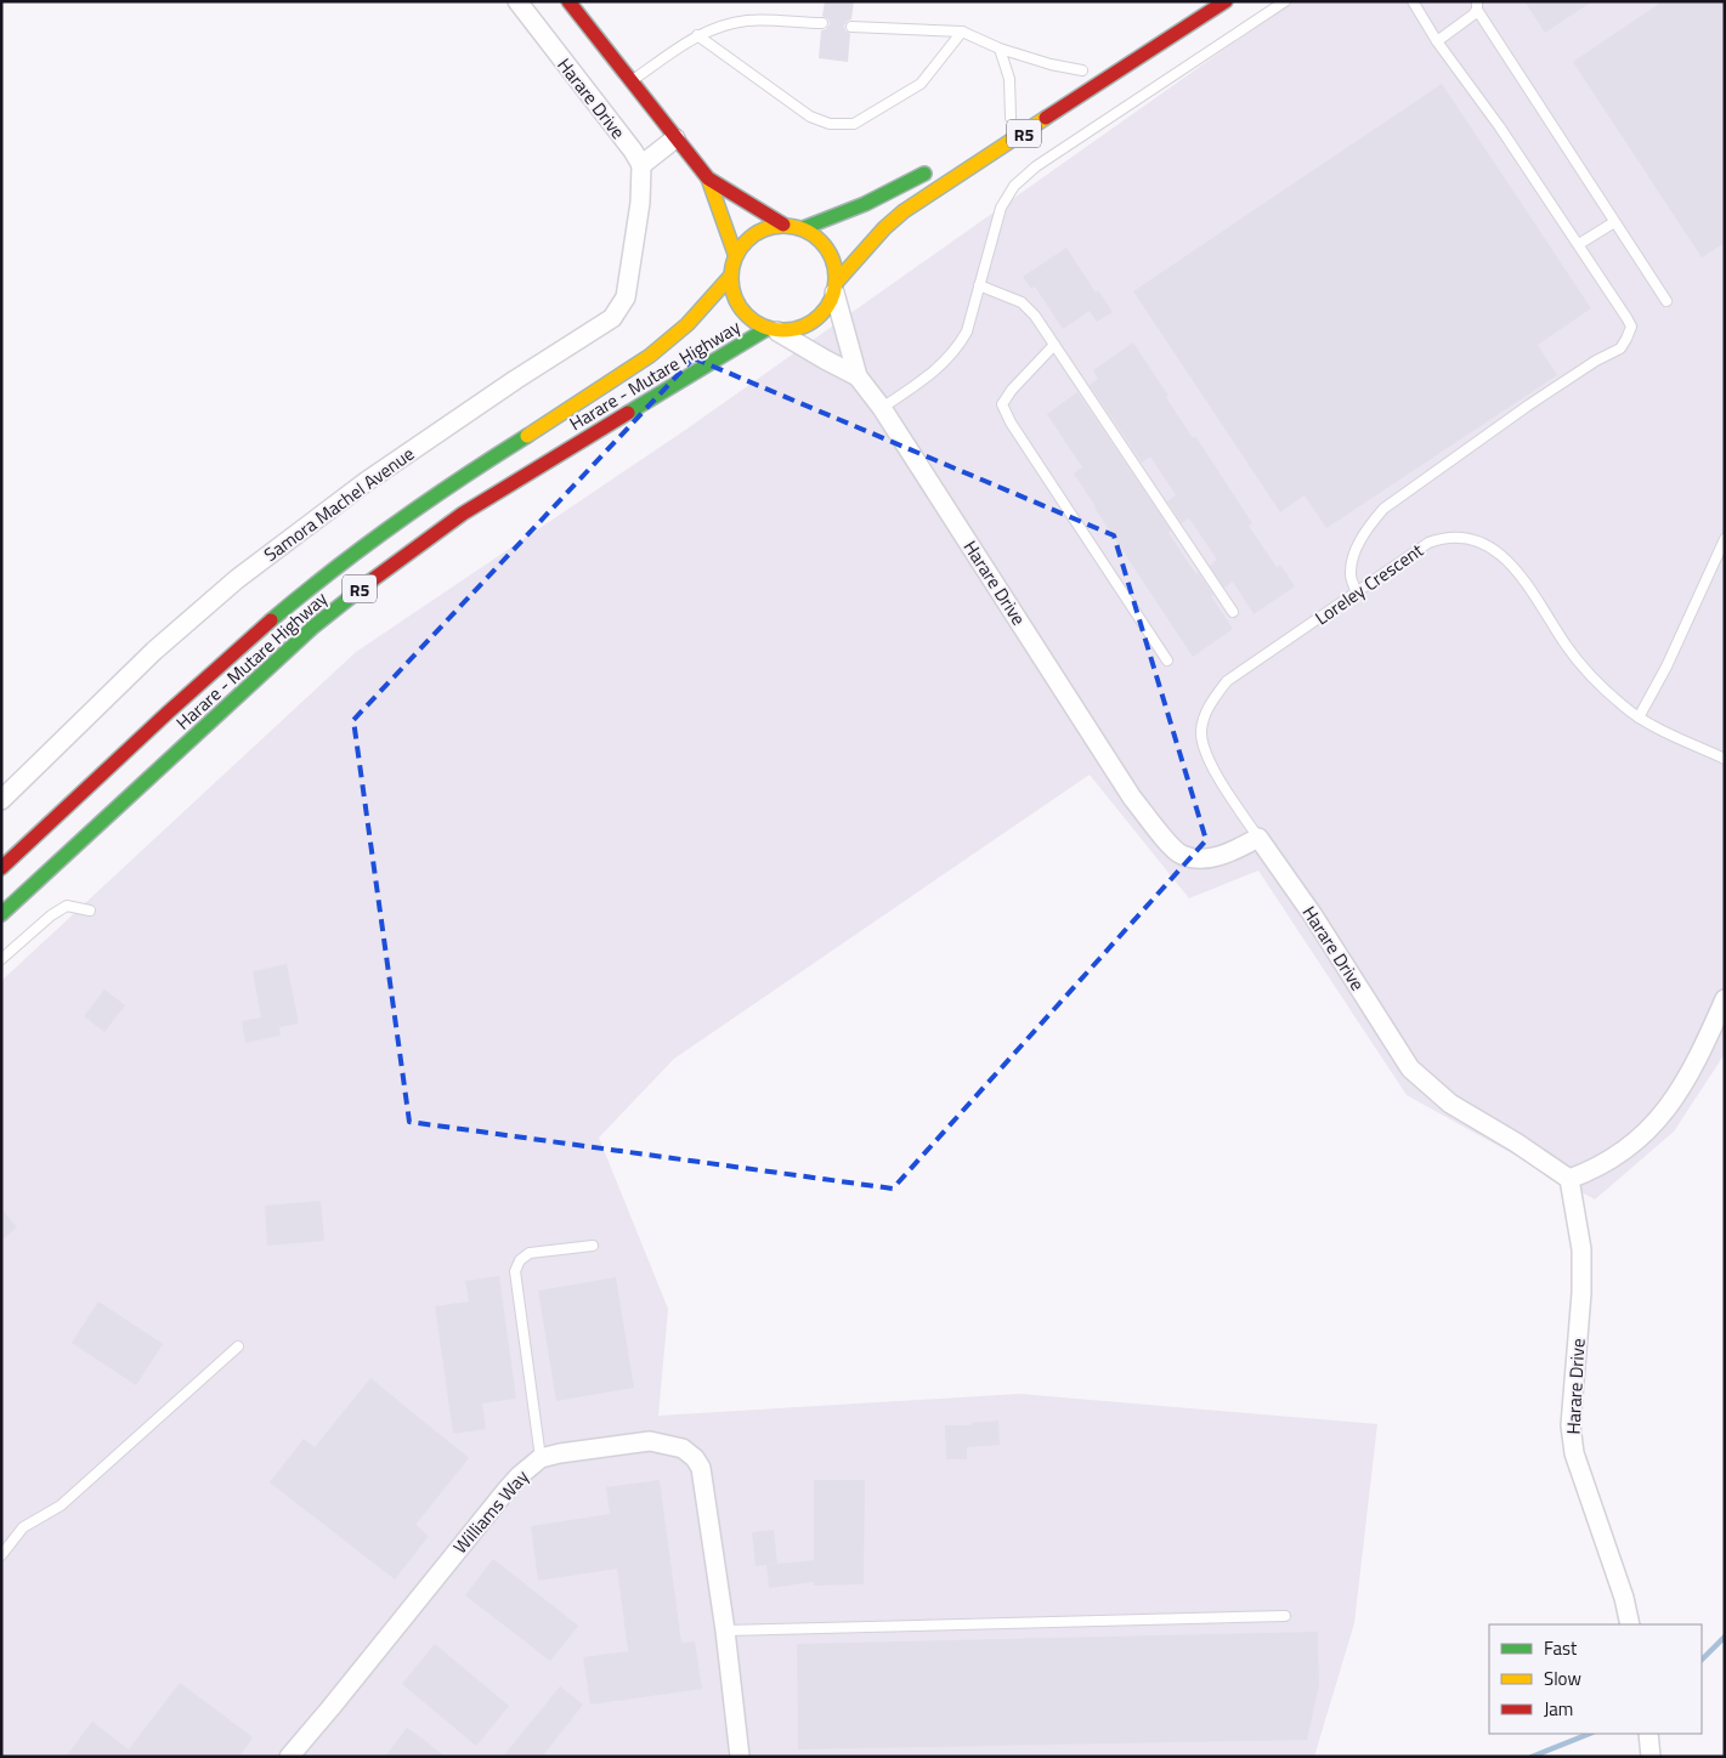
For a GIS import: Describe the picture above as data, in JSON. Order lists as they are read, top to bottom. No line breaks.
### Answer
{"streets":{"main road":["R5","Harare - Mutare Highway"],"street":["Harare Drive","Samora Machel Avenue","Williams Way"],"lane":["Loreley Crescent"]},"crossings":[["Harare Drive","R5"],["Harare Drive","Harare - Mutare Highway"],["Harare Drive","Samora Machel Avenue"],["Harare Drive","Loreley Crescent"],["R5","Harare - Mutare Highway"]],"legend":["Fast","Slow","Jam"]}
